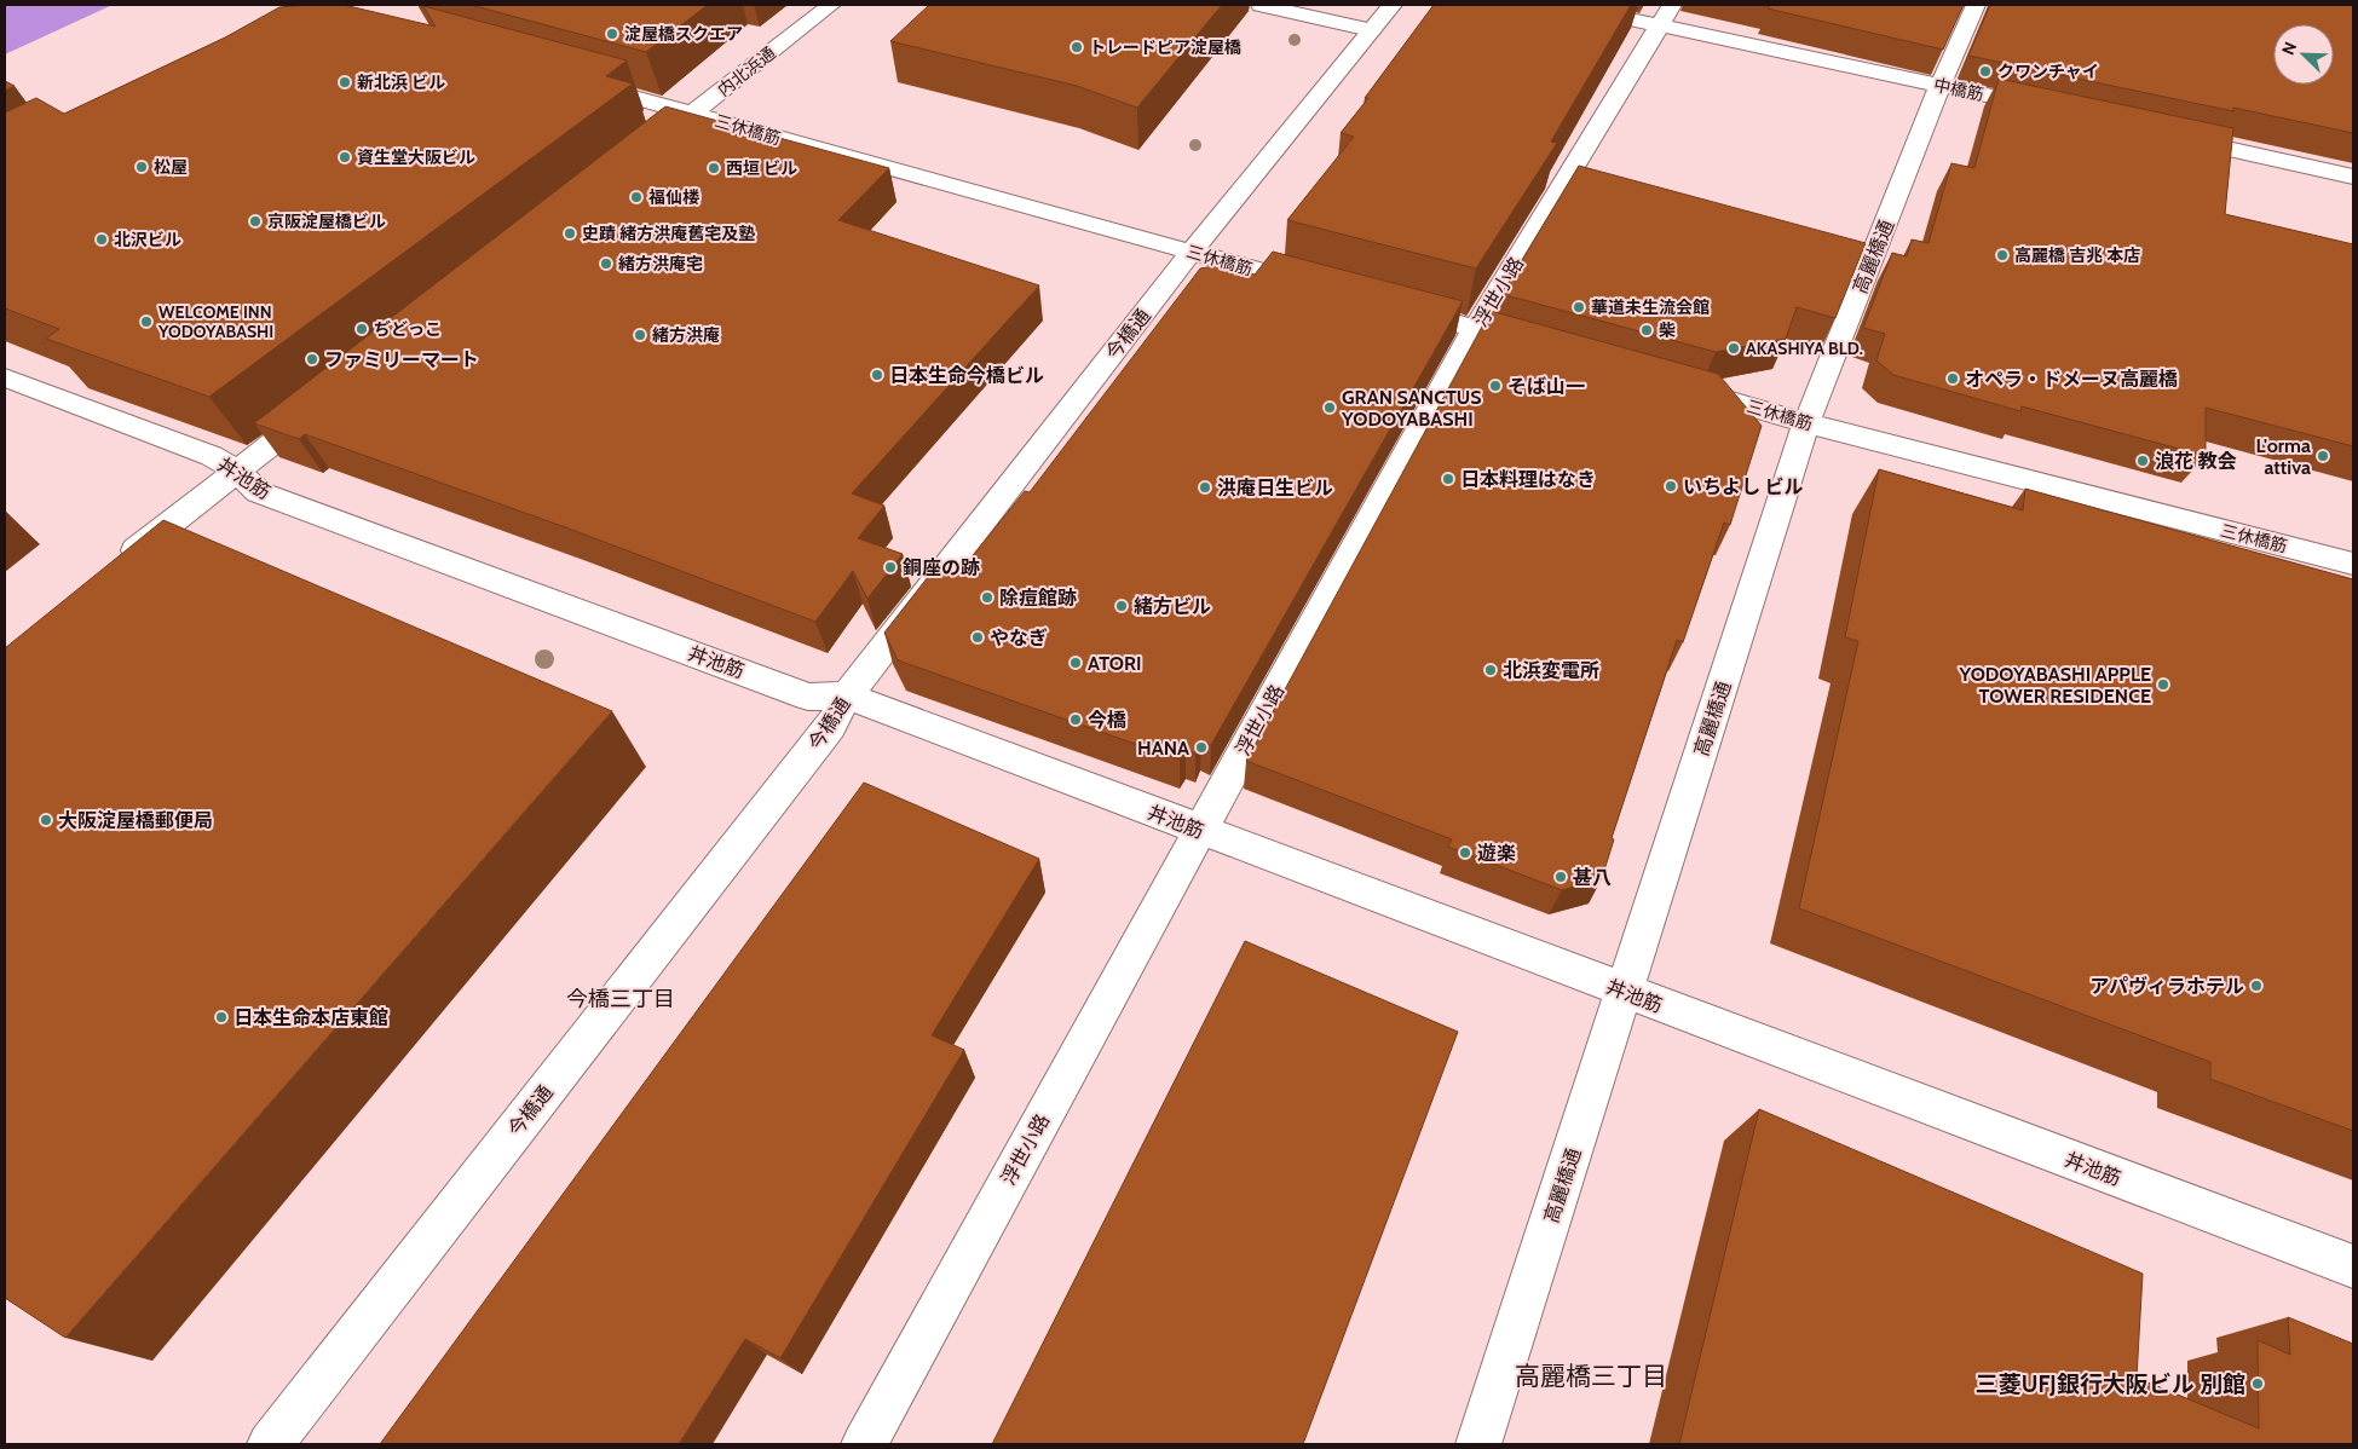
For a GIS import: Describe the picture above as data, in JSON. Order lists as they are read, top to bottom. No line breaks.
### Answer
{"streets":{"street":["内北浜通","中橋筋","三休橋筋","高麗橋通","浮世小路","今橋通","丼池筋"]},"crossings":[["内北浜通","三休橋筋"],["中橋筋","高麗橋通"],["中橋筋","浮世小路"],["三休橋筋","高麗橋通"],["三休橋筋","今橋通"],["高麗橋通","丼池筋"],["浮世小路","丼池筋"],["今橋通","丼池筋"]],"districts":["今橋三丁目","高麗橋三丁目"],"places":["淀屋橋スクエア","トレードピア淀屋橋","クワンチャイ","新北浜 ビル","資生堂大阪ビル","松屋","西垣 ビル","福仙楼","京阪淀屋橋ビル","史蹟 緒方洪庵舊宅及塾","北沢ビル","高麗橋 吉兆 本店","緒方洪庵宅","華道未生流会館","WELCOME INN YODOYABASHI","ぢどっこ","柴","緒方洪庵","AKASHIYA BLD.","ファミリーマート","日本生命今橋ビル","オペラ・ドメーヌ高麗橋","そば山一","GRAN SANCTUS YODOYABASHI","L'orma attiva","浪花 教会","日本料理はなき","いちよし ビル","洪庵日生ビル","銅座の跡","除痘館跡","緒方ビル","やなぎ","ATORI","北浜変電所","YODOYABASHI APPLE TOWER RESIDENCE","今橋","HANA","大阪淀屋橋郵便局","遊楽","甚八","アパヴィラホテル","日本生命本店東館","三菱UFJ銀行大阪ビル 別館"],"north":"top left"}
